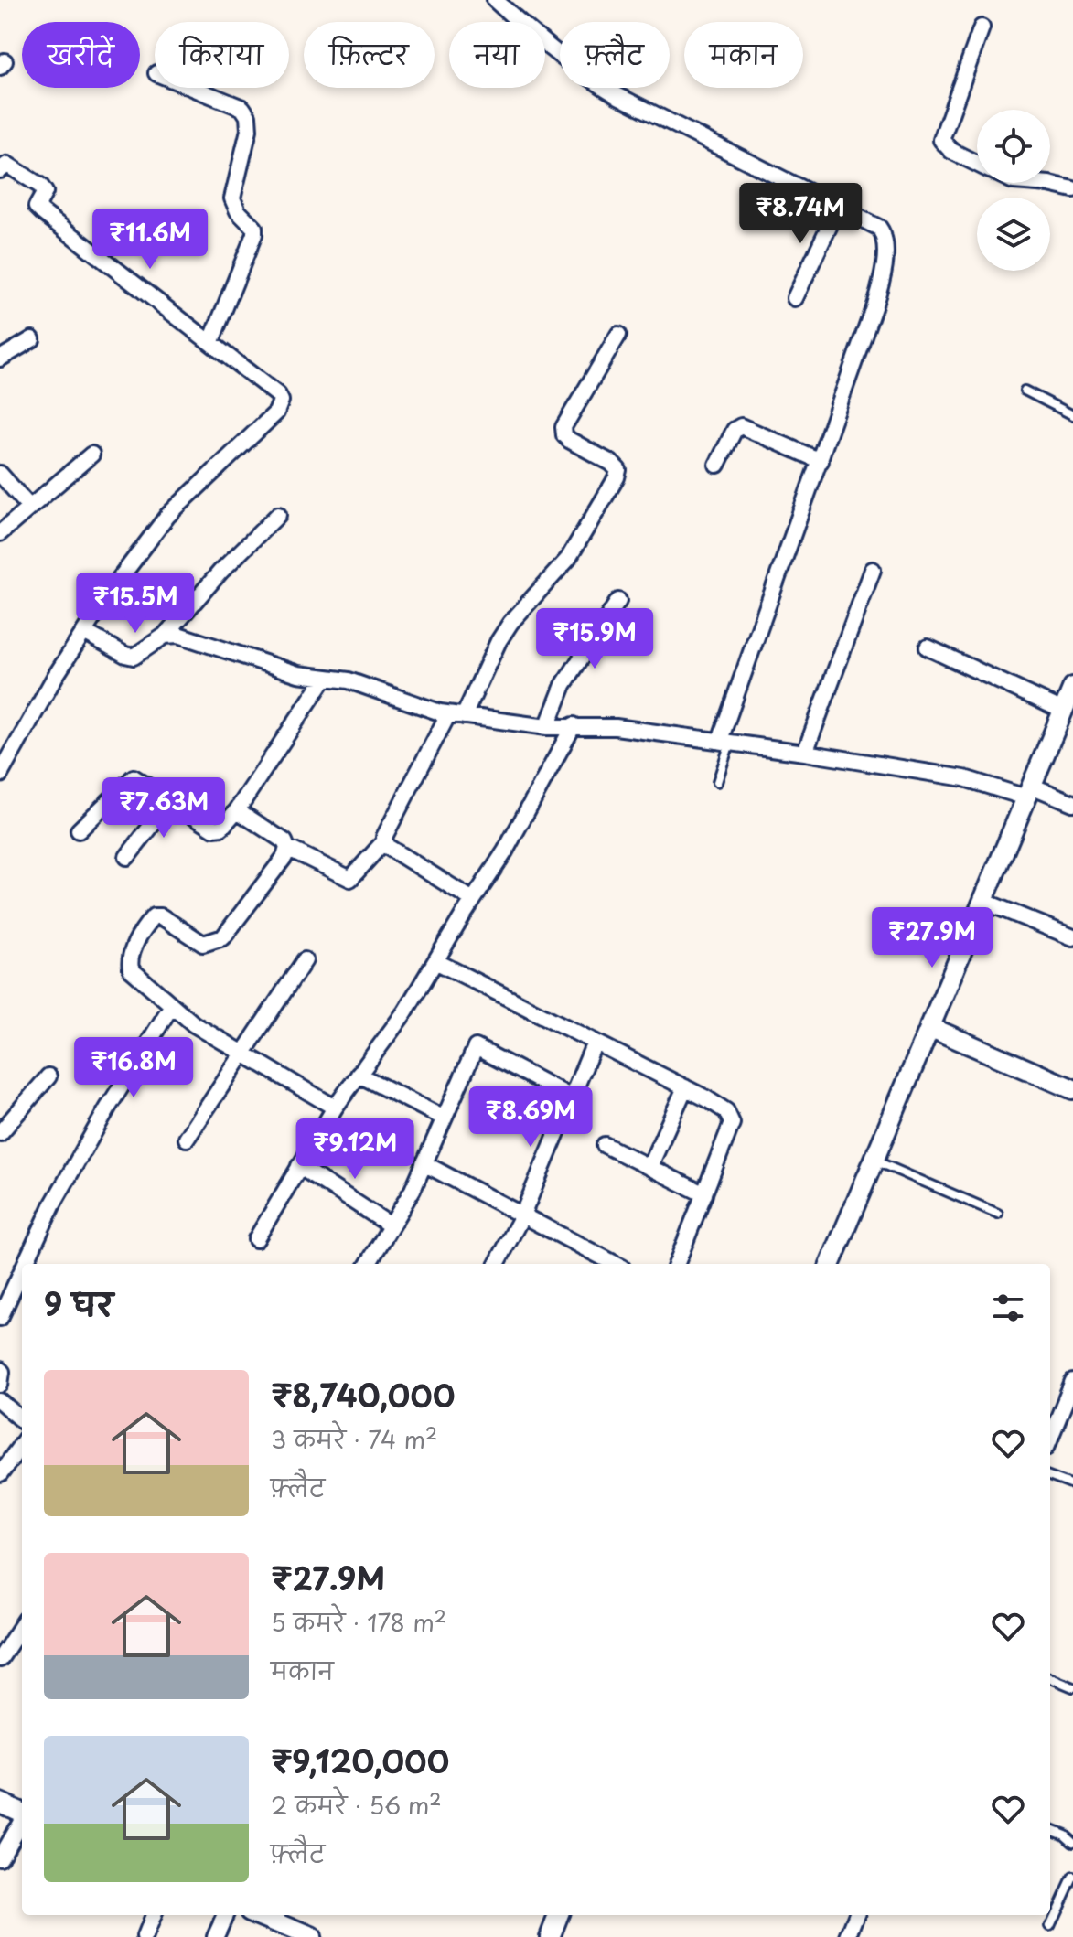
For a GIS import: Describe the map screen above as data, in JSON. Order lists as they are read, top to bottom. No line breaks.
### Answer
{"page":{"chip":["खरीदें","किराया","फ़िल्टर","नया","फ़्लैट","मकान"],"price":["₹8.74M","₹11.6M","₹15.5M","₹15.9M","₹7.63M","₹27.9M","₹16.8M","₹8.69M","₹9.12M"],"heading":"9 घर","list":[{"name":"₹8,740,000","note":"3 कमरे · 74 m² · फ़्लैट"},{"name":"₹27.9M","note":"5 कमरे · 178 m² · मकान"},{"name":"₹9,120,000","note":"2 कमरे · 56 m² · फ़्लैट"}]}}
